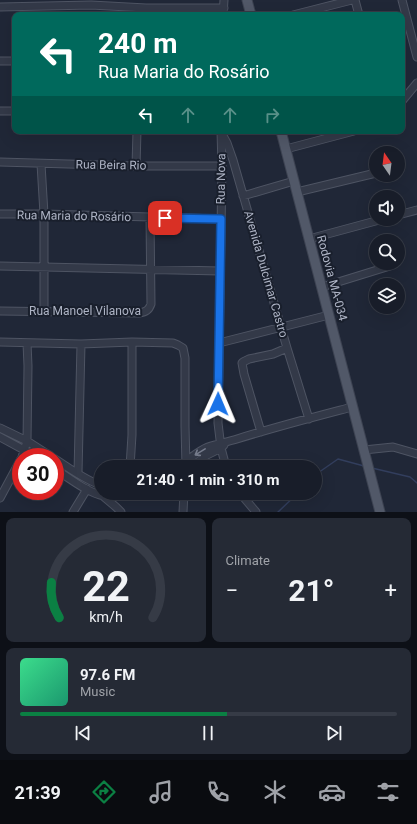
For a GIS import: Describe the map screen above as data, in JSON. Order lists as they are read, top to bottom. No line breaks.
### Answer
{"streets":{"main road":["Rodovia MA-034"],"street":["Rua Beira Rio","Rua Nova","Rua Maria do Rosário","Avenida Dulcimar Castro","Rua Manoel Vilanova"]},"crossings":[["Rua Beira Rio","Rua Nova"],["Rua Nova","Rua Maria do Rosário"],["Rua Maria do Rosário","Rua Manoel Vilanova"]],"north":"top","page":{"turn":["240 m","Rua Maria do Rosário"],"limit":"30","trip":"21:40 · 1 min · 310 m","tile":"Climate","heat":["−","21°","+"],"song":["97.6 FM","Music"],"tabs":"21:39","gauge":["22","km/h"]}}
